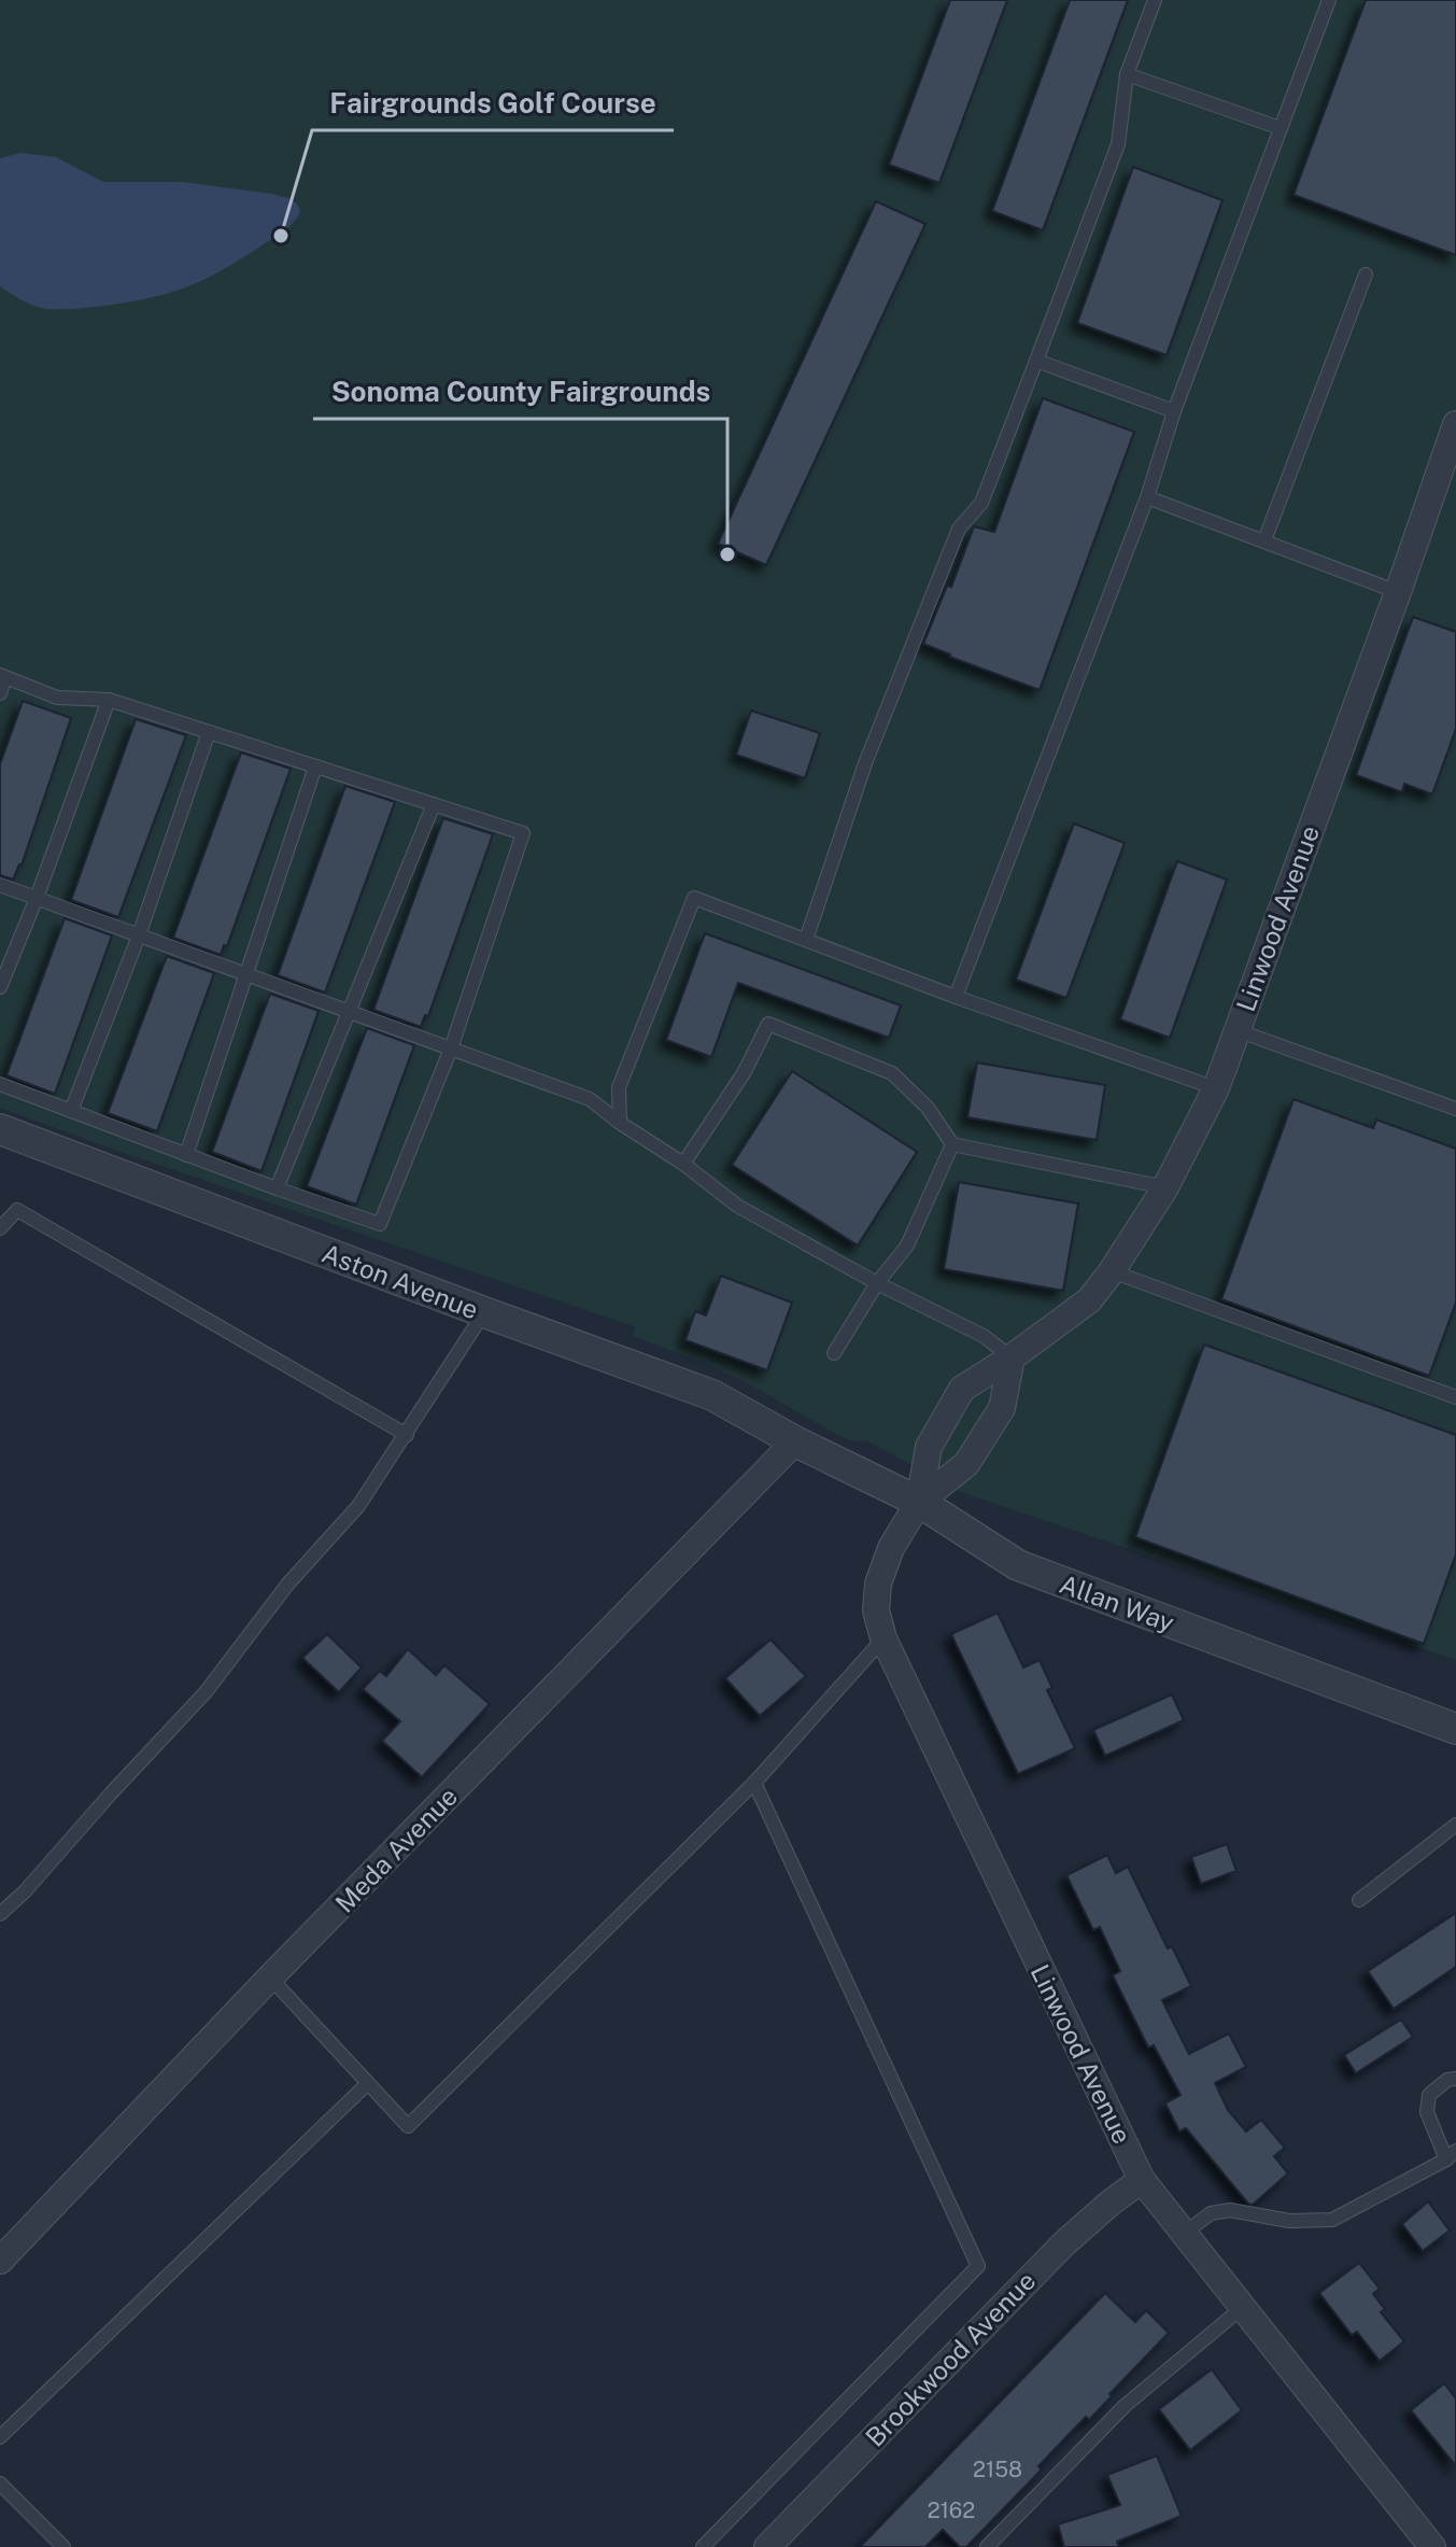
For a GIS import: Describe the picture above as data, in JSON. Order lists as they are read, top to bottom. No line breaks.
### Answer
{"streets":{"street":["Linwood Avenue","Aston Avenue","Allan Way","Meda Avenue","Brookwood Avenue"]},"crossings":[["Linwood Avenue","Allan Way"],["Linwood Avenue","Brookwood Avenue"],["Aston Avenue","Allan Way"],["Aston Avenue","Meda Avenue"],["Allan Way","Meda Avenue"]],"places":["Fairgrounds Golf Course","Sonoma County Fairgrounds"],"house_numbers":["2158","2162"]}
